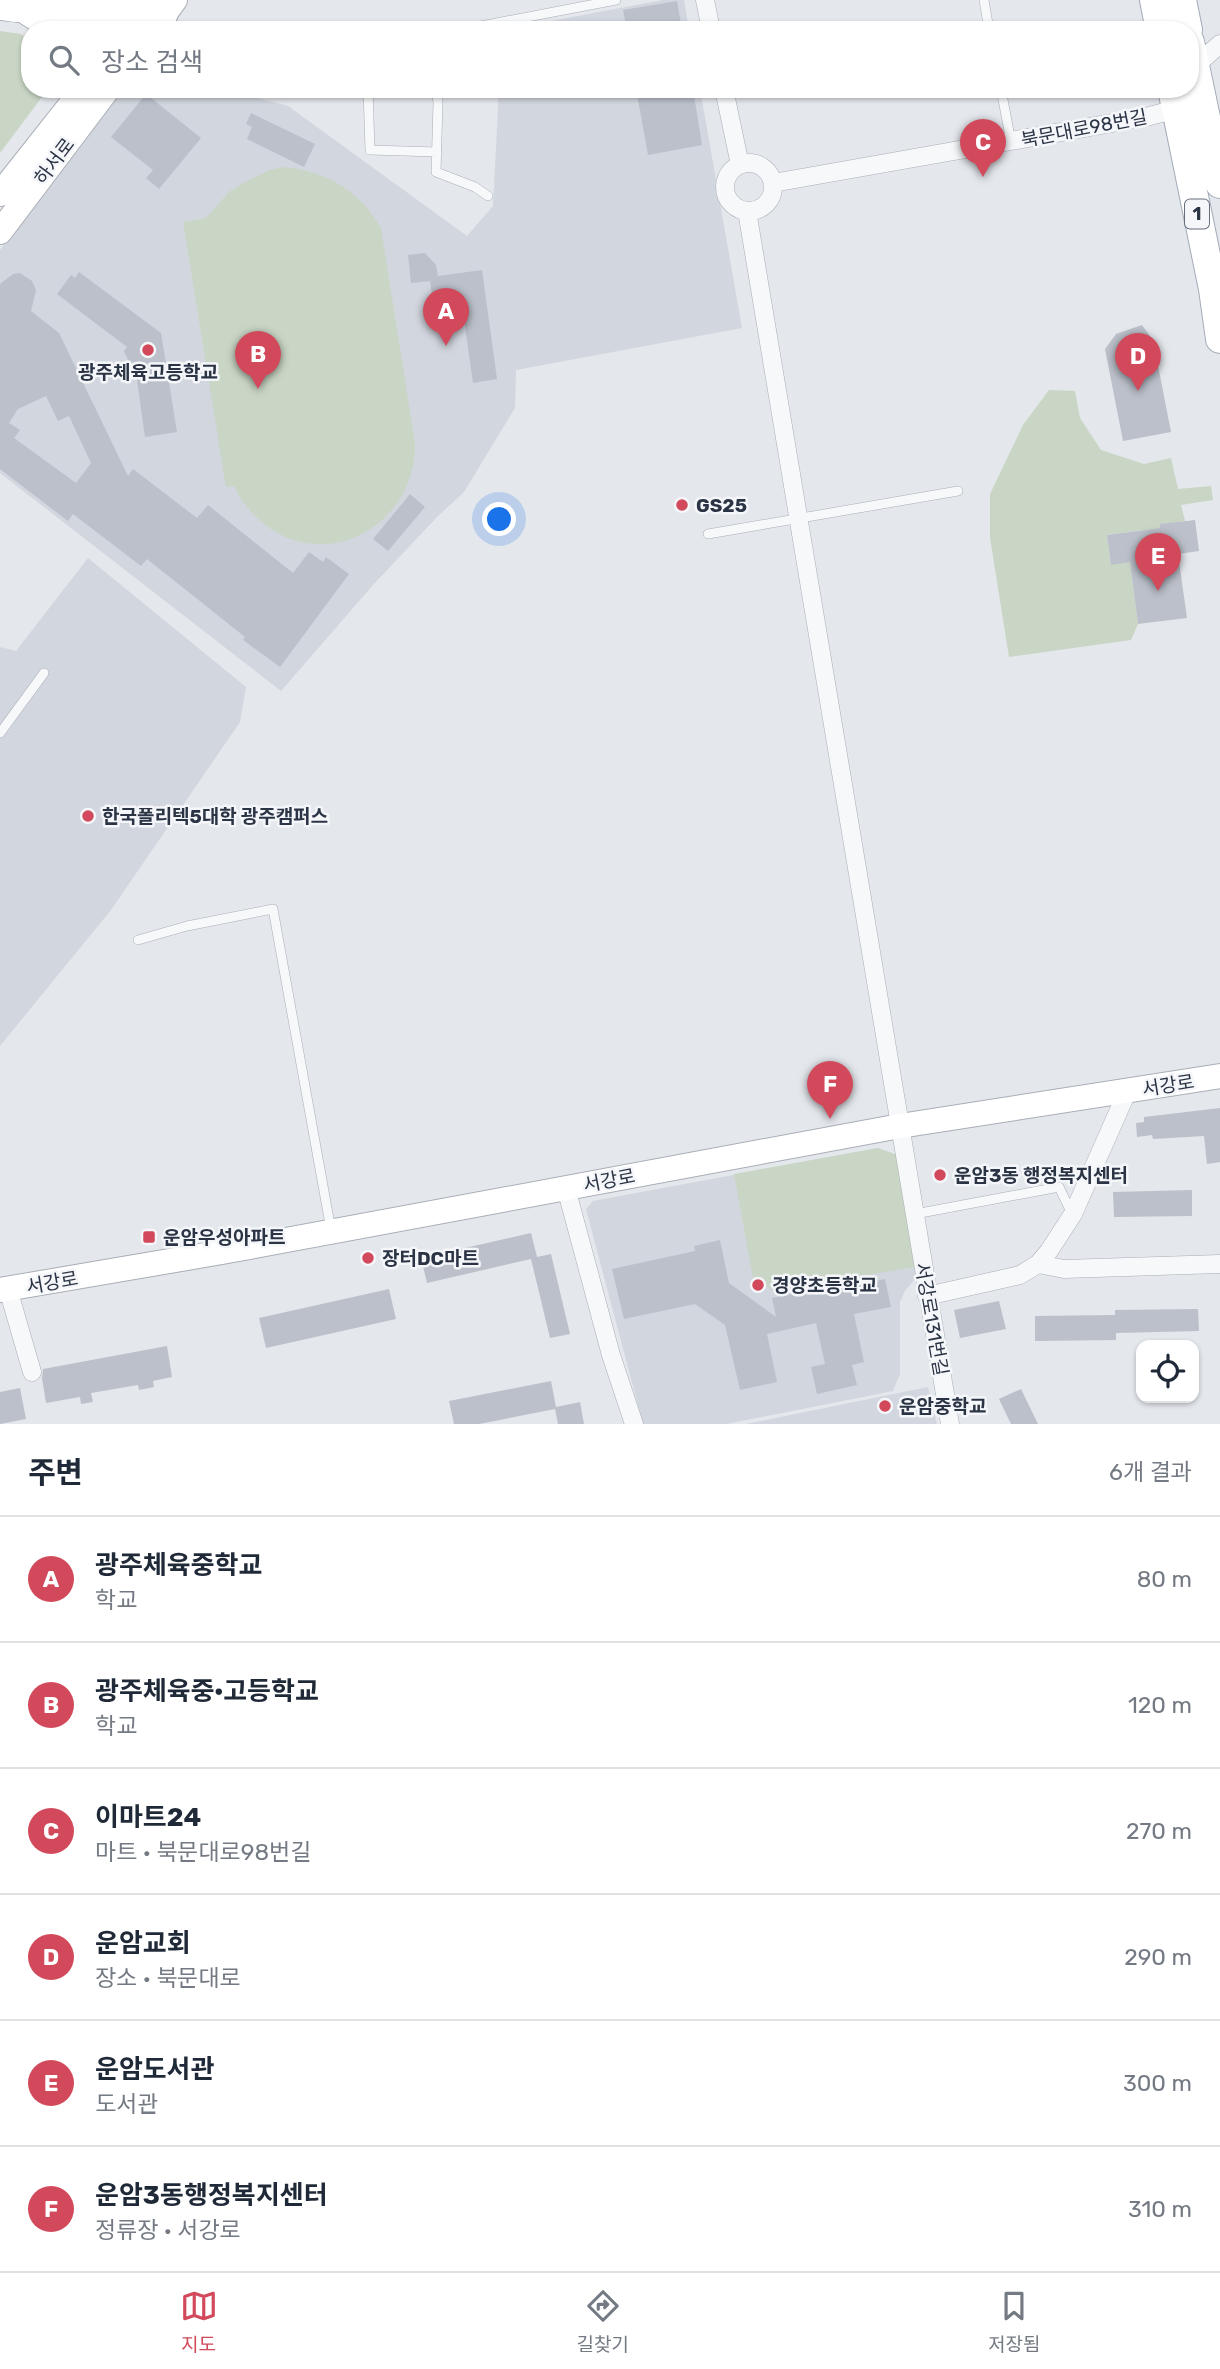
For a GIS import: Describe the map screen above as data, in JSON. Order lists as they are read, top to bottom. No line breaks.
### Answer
{"streets":{"main road":["하서로","1","서강로"],"street":["북문대로98번길","서강로131번길"]},"crossings":[["북문대로98번길","서강로131번길"],["서강로","서강로131번길"]],"places":{"other":["광주체육고등학교","GS25","한국폴리텍5대학 광주캠퍼스","운암3동 행정복지센터","장터DC마트","경양초등학교","운암중학교"],"transit":["운암우성아파트"]},"page":{"search":"장소 검색","pins":["C","A","B","D","E","F"],"heading":["주변","6개 결과"],"list":[{"mark":"A","name":"광주체육중학교","note":"학교","value":"80 m"},{"mark":"B","name":"광주체육중·고등학교","note":"학교","value":"120 m"},{"mark":"C","name":"이마트24","note":"마트 · 북문대로98번길","value":"270 m"},{"mark":"D","name":"운암교회","note":"장소 · 북문대로","value":"290 m"},{"mark":"E","name":"운암도서관","note":"도서관","value":"300 m"},{"mark":"F","name":"운암3동행정복지센터","note":"정류장 · 서강로","value":"310 m"}],"nav":["지도","길찾기","저장됨"]}}
